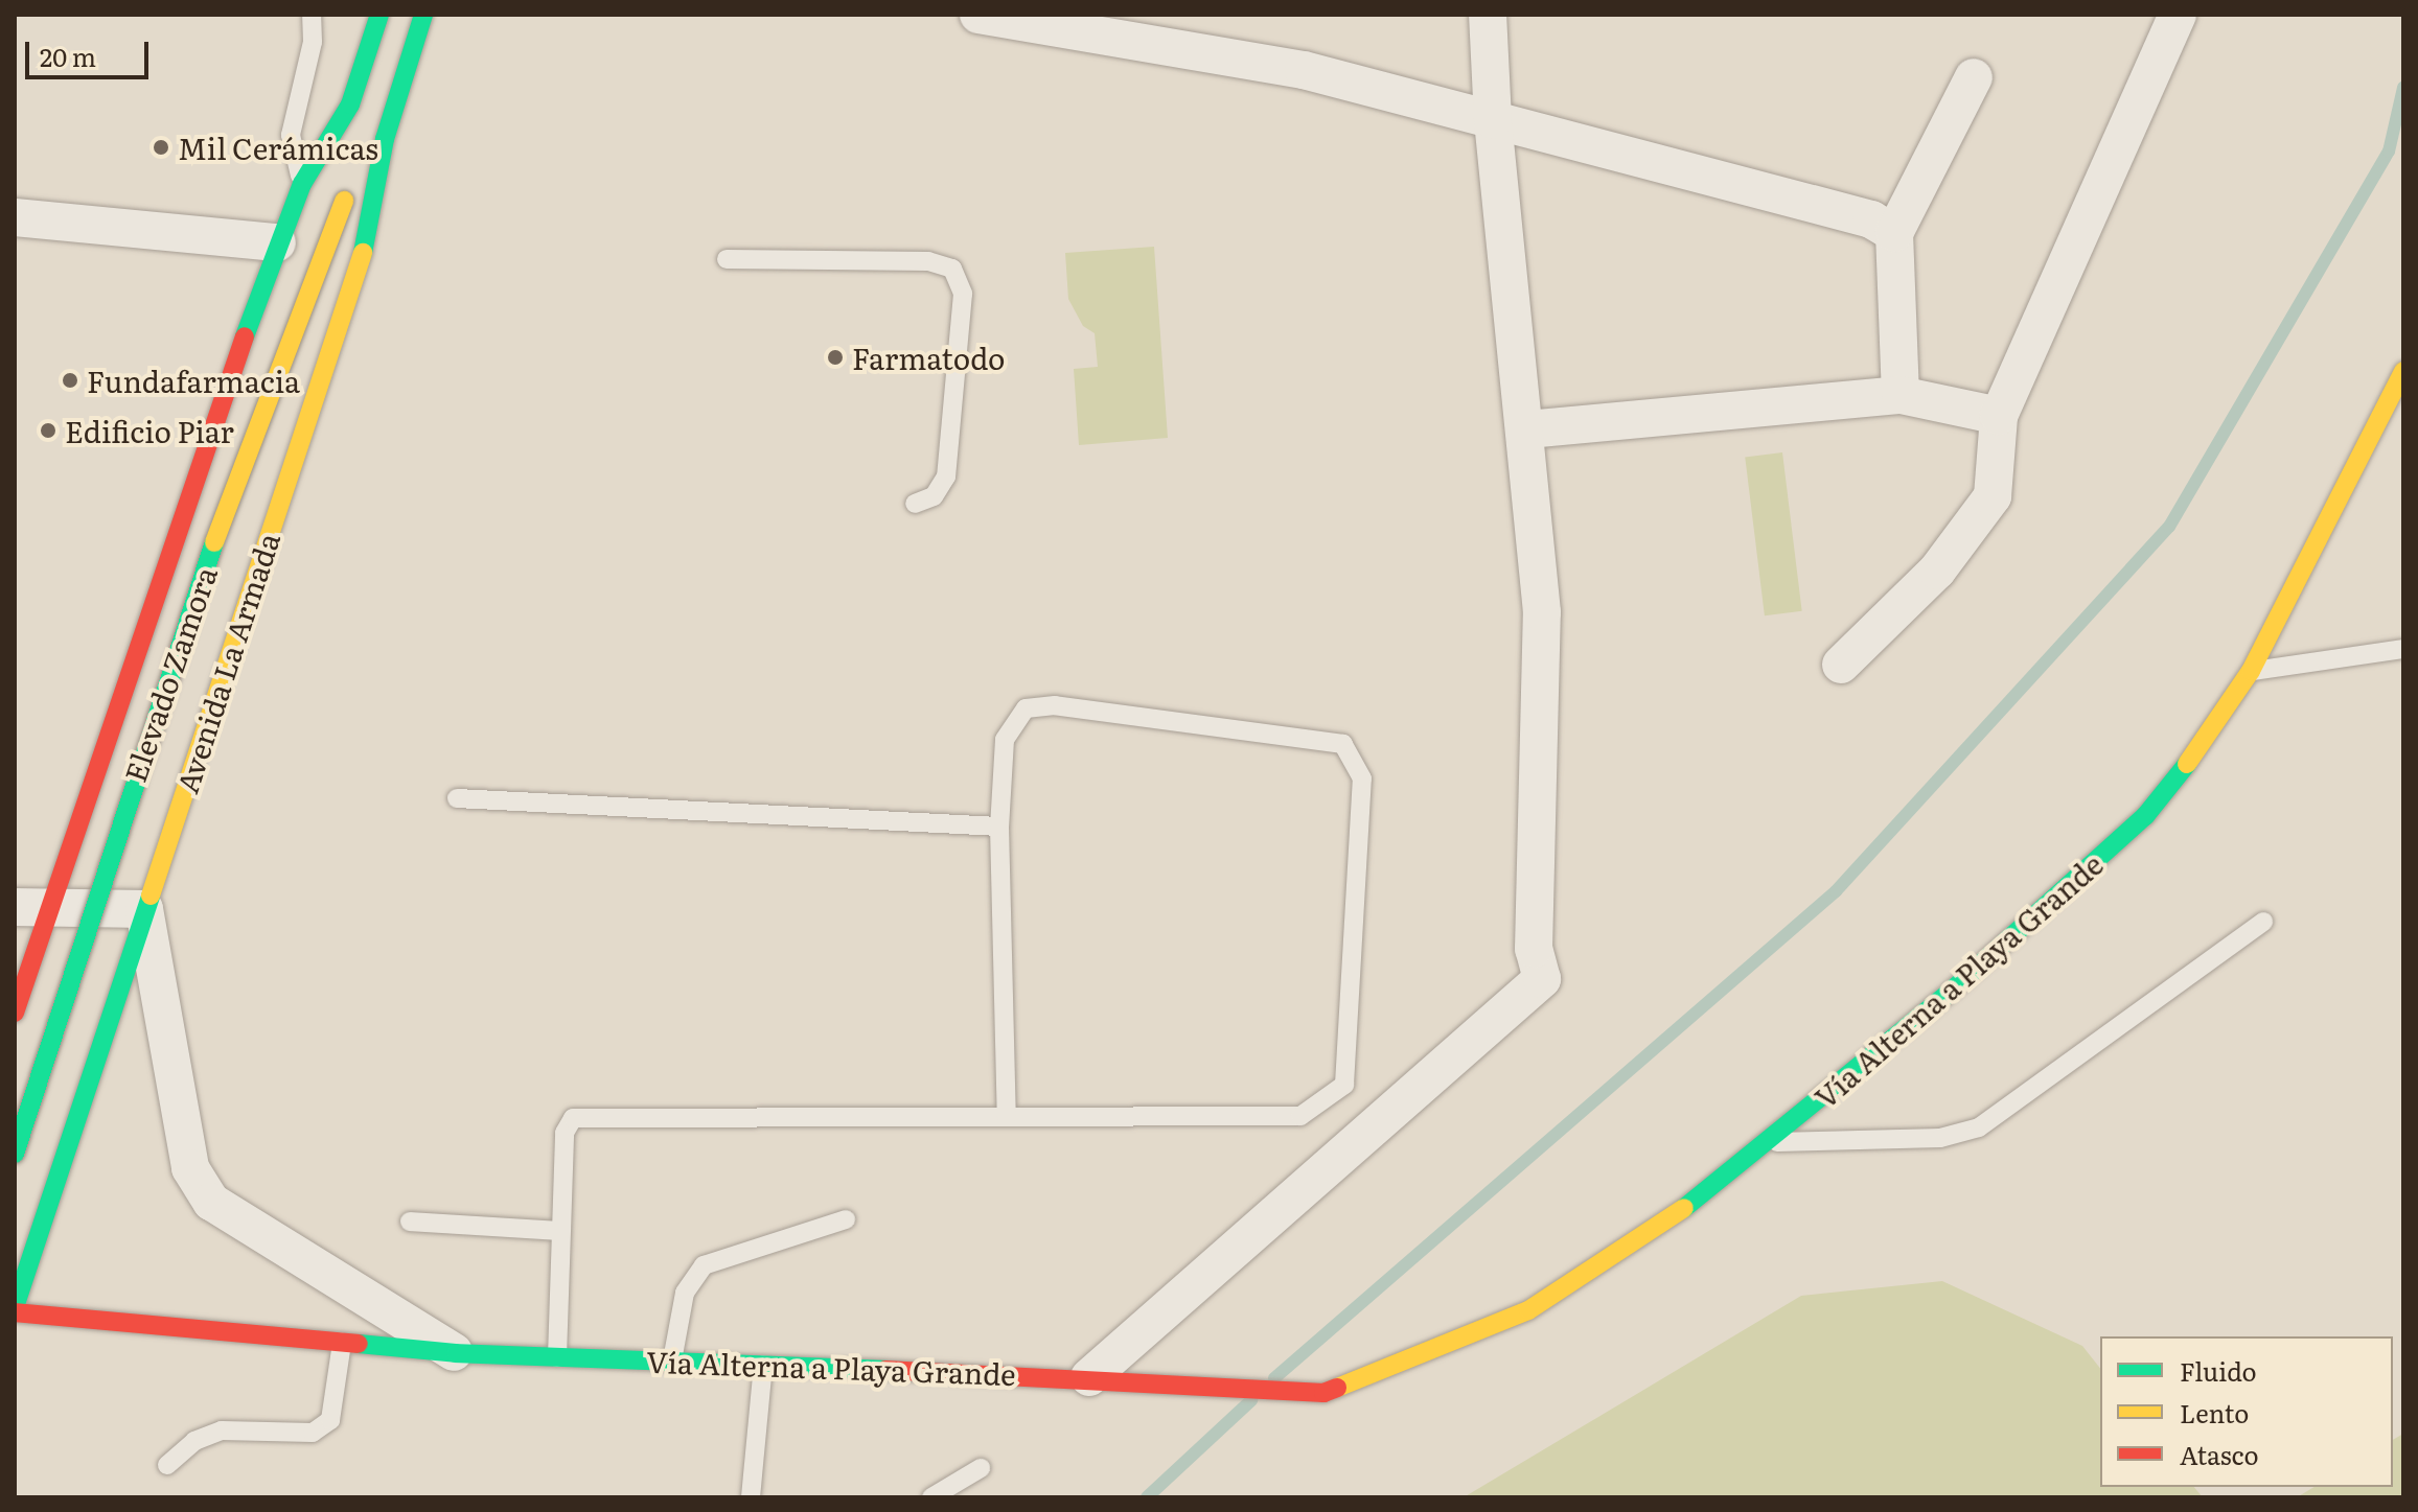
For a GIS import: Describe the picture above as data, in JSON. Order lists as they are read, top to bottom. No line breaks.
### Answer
{"streets":{"main road":["Avenida La Armada","Elevado Zamora","Vía Alterna a Playa Grande"]},"crossings":[["Avenida La Armada","Elevado Zamora"],["Avenida La Armada","Vía Alterna a Playa Grande"]],"places":["Mil Cerámicas","Farmatodo","Fundafarmacia","Edificio Piar"],"legend":["Fluido","Lento","Atasco"],"scale_bar":"20 m"}
